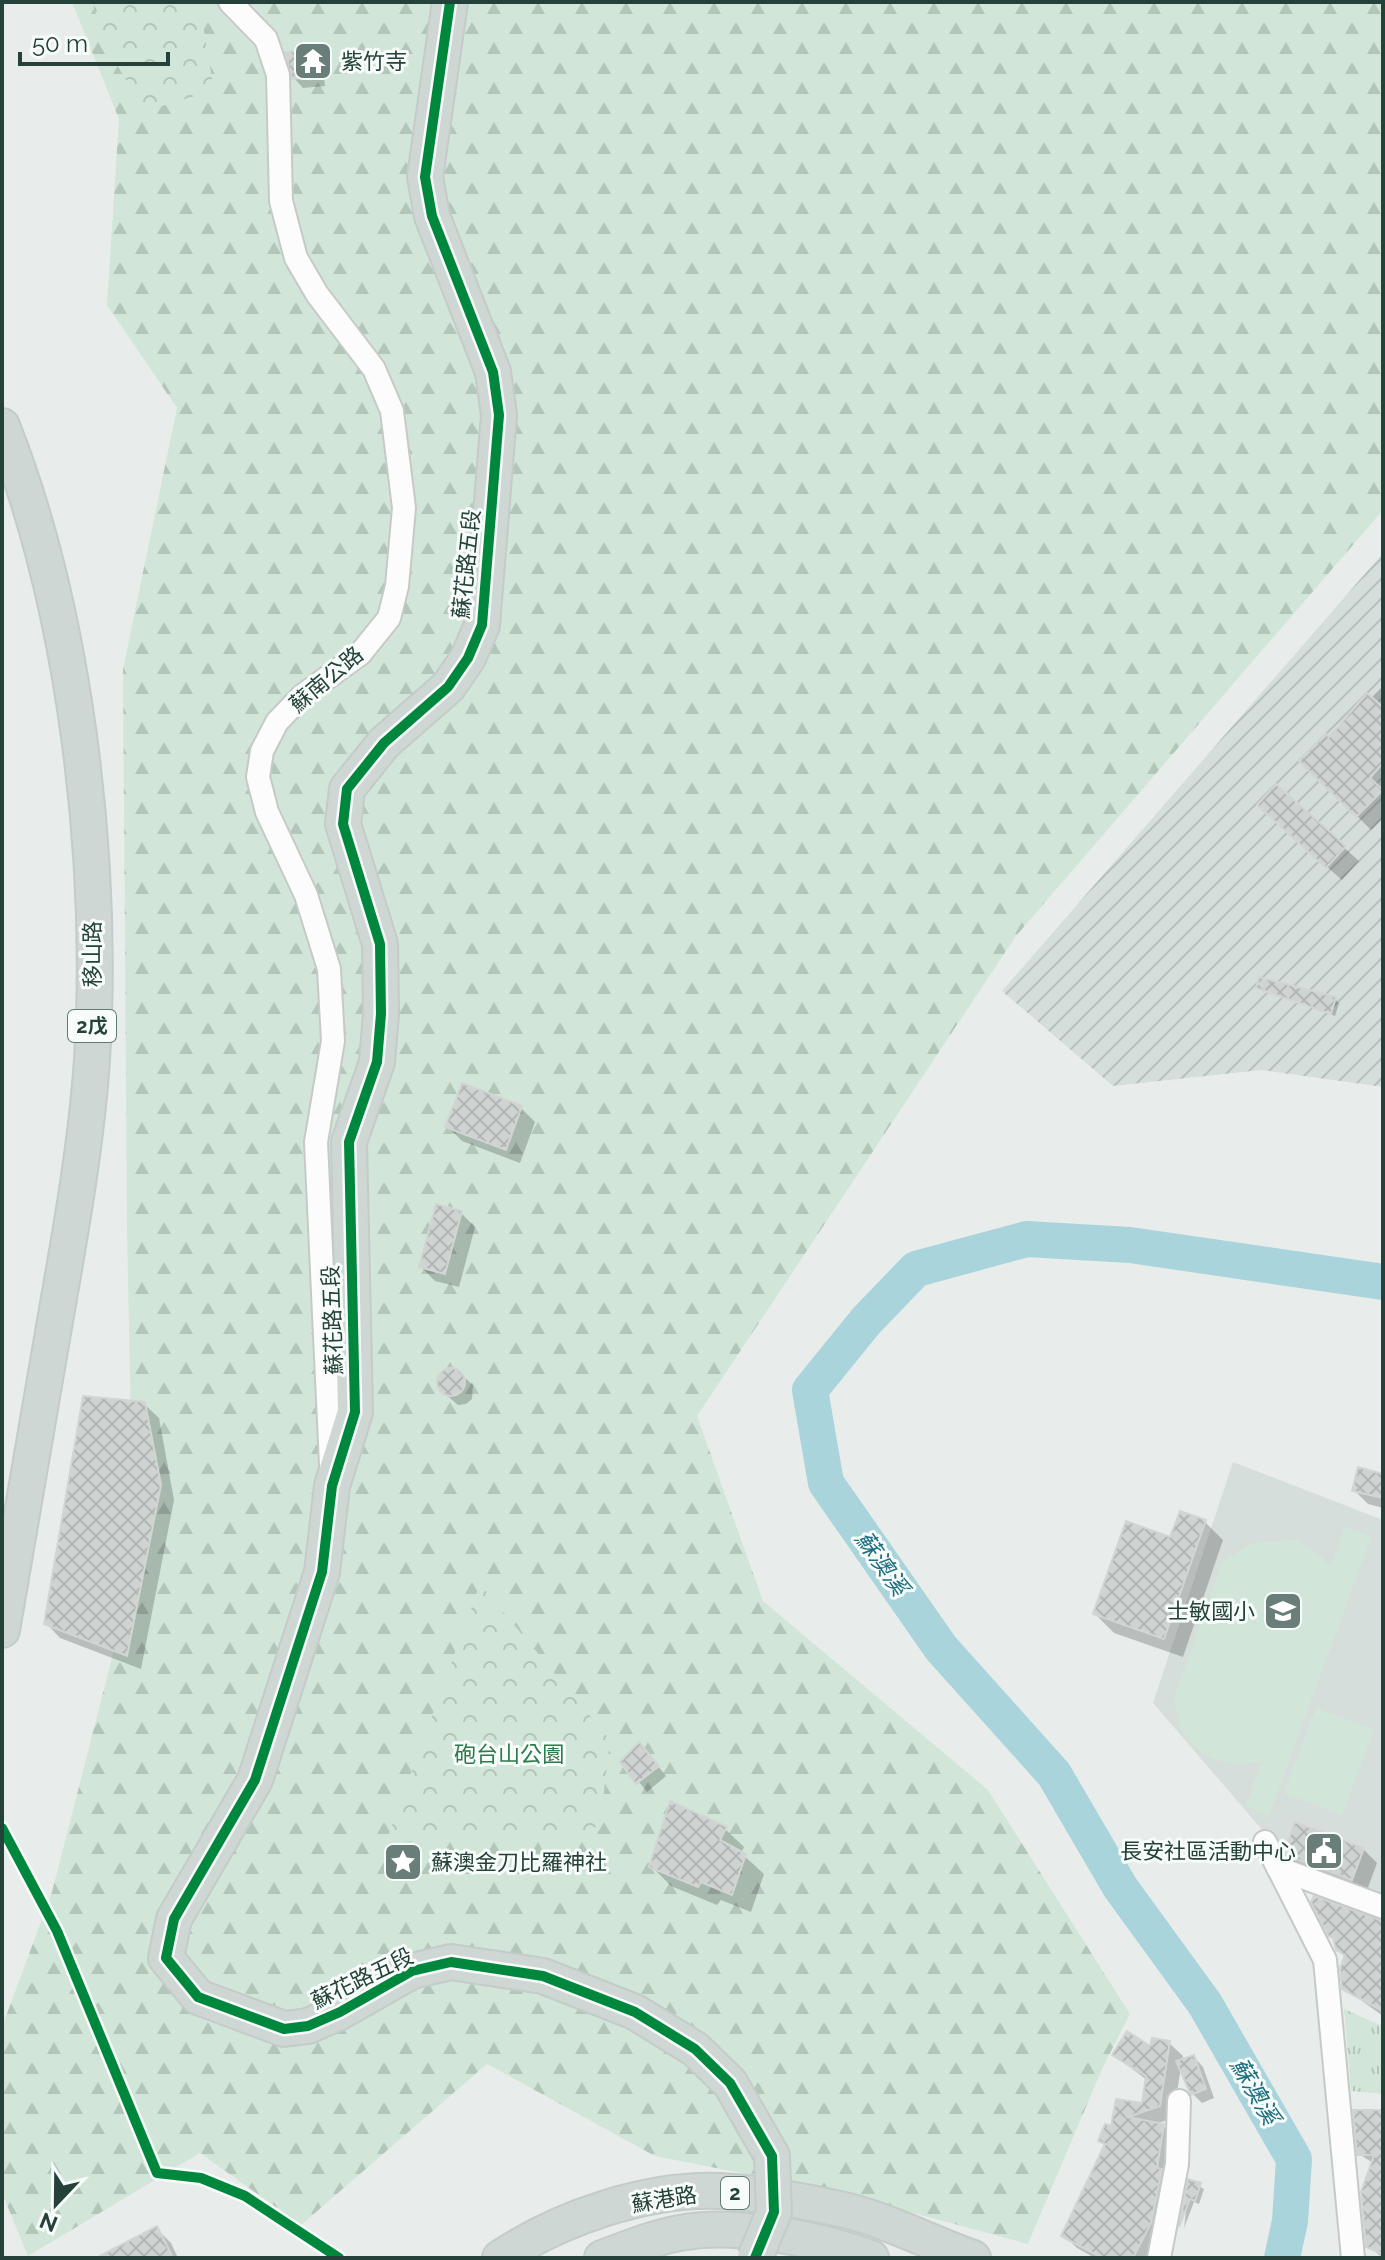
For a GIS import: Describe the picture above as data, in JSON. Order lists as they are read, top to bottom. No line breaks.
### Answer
{"streets":{"main road":["蘇花路五段","移山路","2戊","2","蘇港路"],"street":["蘇南公路"]},"crossings":[["蘇花路五段","蘇南公路"]],"water":["蘇澳溪"],"parks":["砲台山公園"],"places":{"temple":["紫竹寺"],"school or university":["士敏國小"],"public building":["長安社區活動中心"],"place":["蘇澳金刀比羅神社"]},"scale_bar":"50 m","north":"bottom"}
